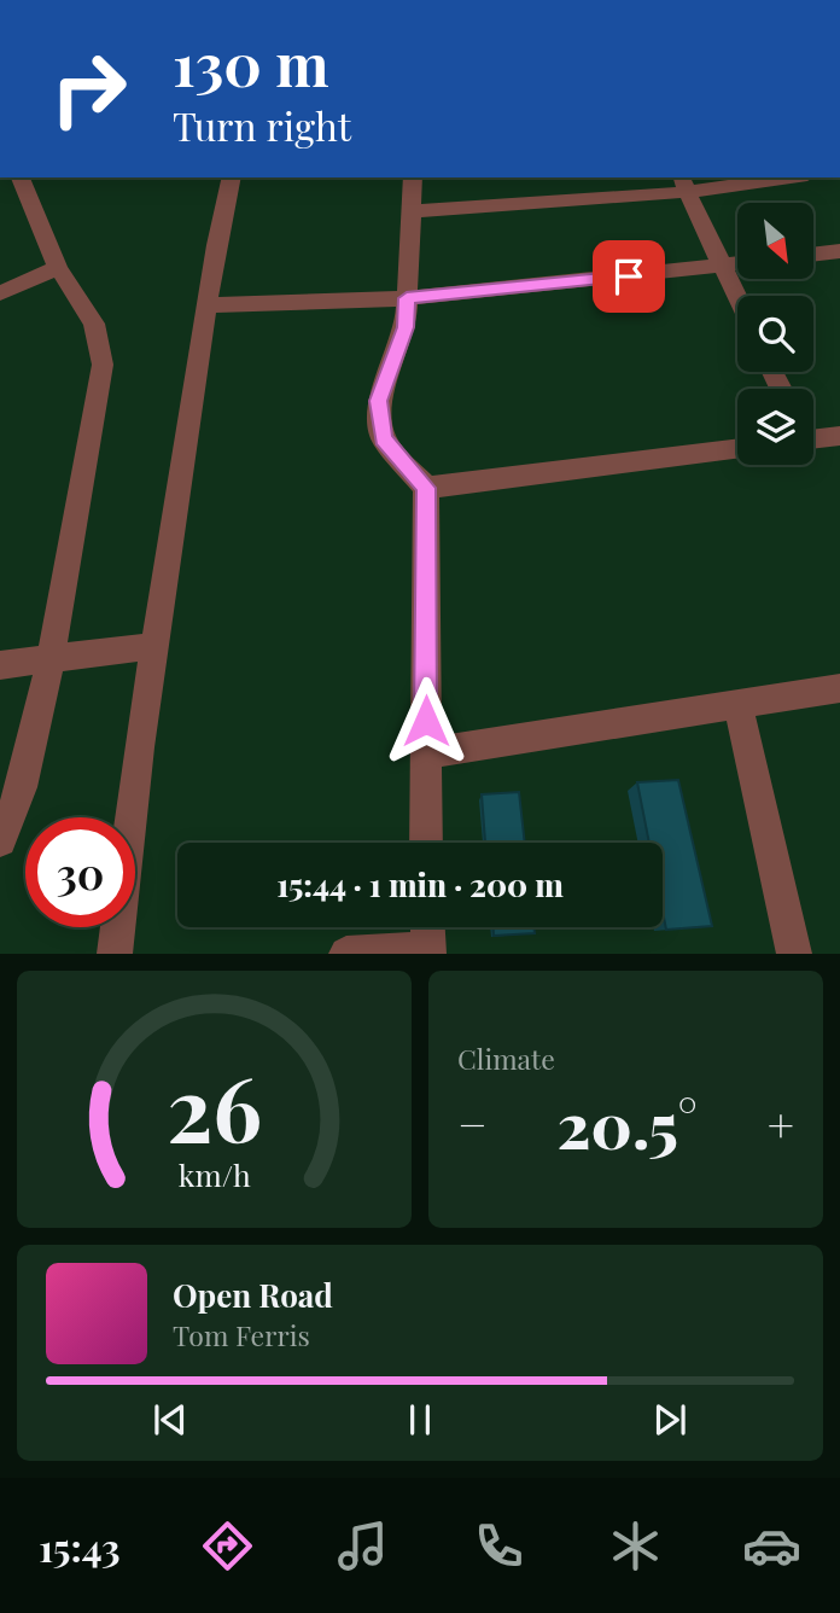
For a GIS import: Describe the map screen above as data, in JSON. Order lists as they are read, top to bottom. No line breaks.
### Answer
{"north":"bottom right","page":{"turn":["130 m","Turn right"],"limit":"30","trip":"15:44 · 1 min · 200 m","tile":"Climate","heat":["−","20.5°","+"],"song":["Open Road","Tom Ferris"],"tabs":"15:43","gauge":["26","km/h"]}}
